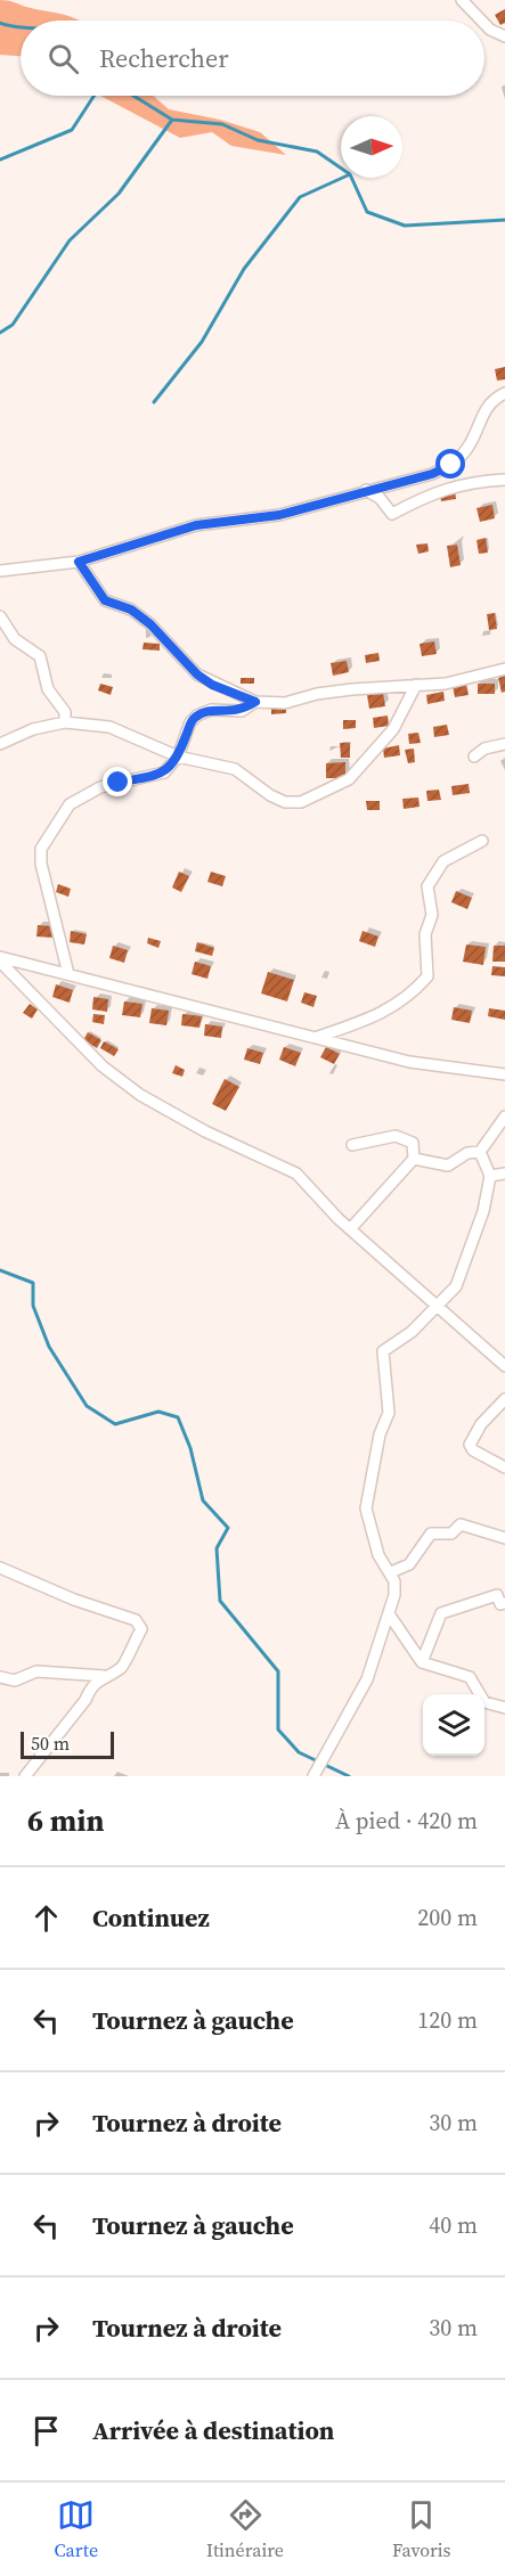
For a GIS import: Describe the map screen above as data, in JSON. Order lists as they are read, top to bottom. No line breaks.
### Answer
{"scale_bar":"50 m","north":"right","page":{"search":"Rechercher","scale":"50 m","heading":["6 min","À pied · 420 m"],"list":[["Continuez","200 m"],["Tournez à gauche","120 m"],["Tournez à droite","30 m"],["Tournez à gauche","40 m"],["Tournez à droite","30 m"],"Arrivée à destination"],"nav":["Carte","Itinéraire","Favoris"]}}
